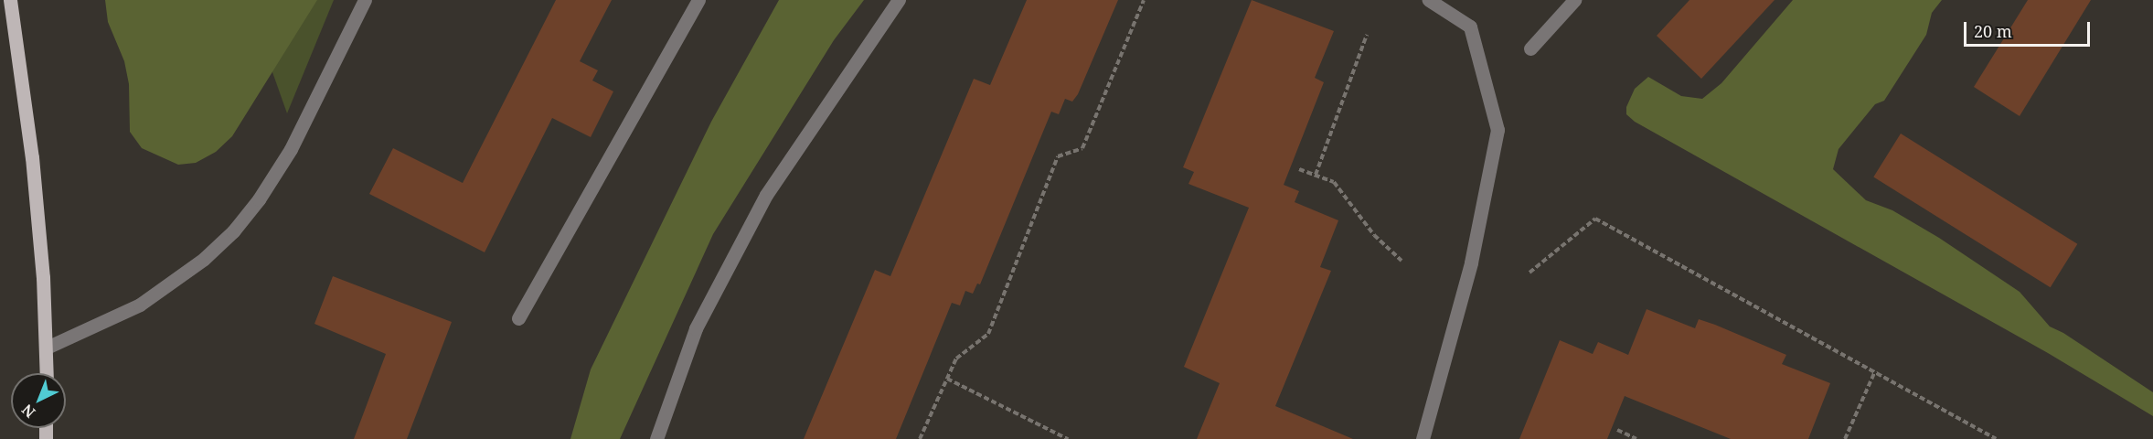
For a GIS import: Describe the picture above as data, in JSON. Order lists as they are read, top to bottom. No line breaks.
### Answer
{"scale_bar":"20 m","north":"bottom left"}
